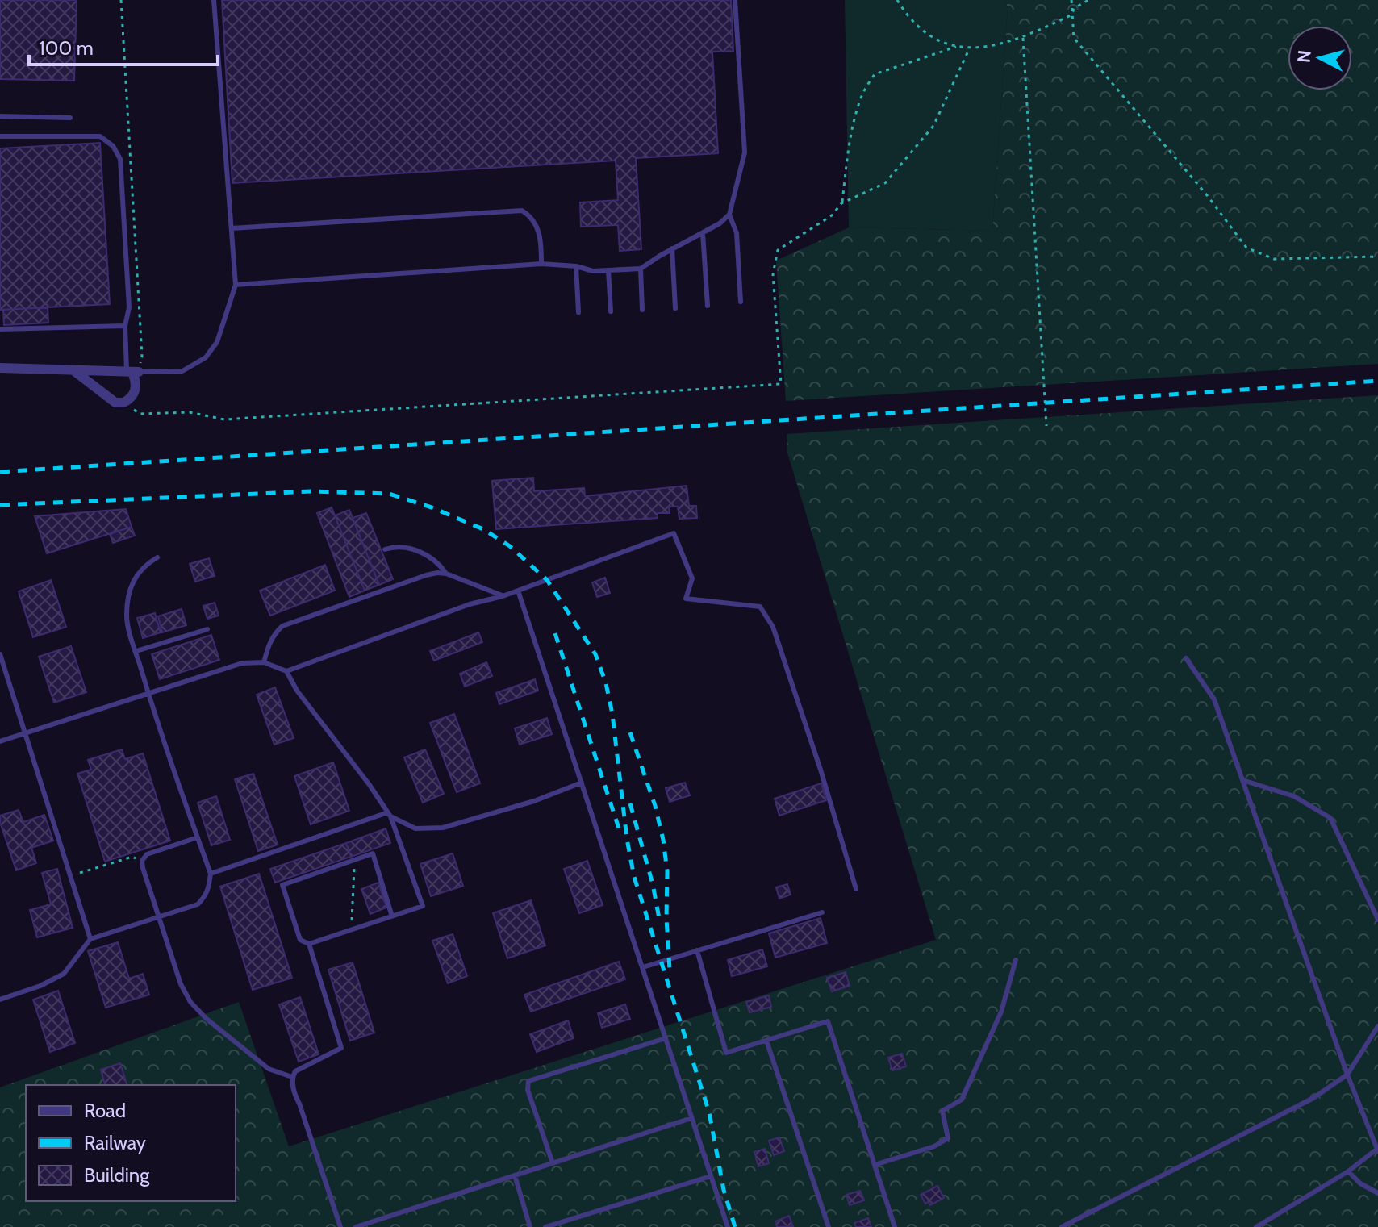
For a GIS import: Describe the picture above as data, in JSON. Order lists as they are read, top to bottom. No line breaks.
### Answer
{"legend":["Road","Railway","Building"],"scale_bar":"100 m","north":"left"}
